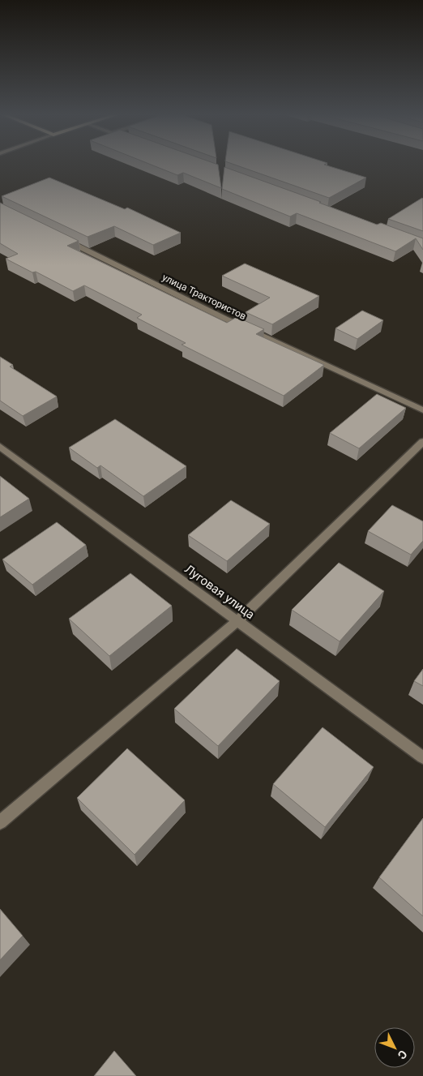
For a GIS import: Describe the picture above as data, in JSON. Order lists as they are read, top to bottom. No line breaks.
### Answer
{"streets":{"street":["улица Трактористов","Луговая улица"]},"north":"bottom right"}
